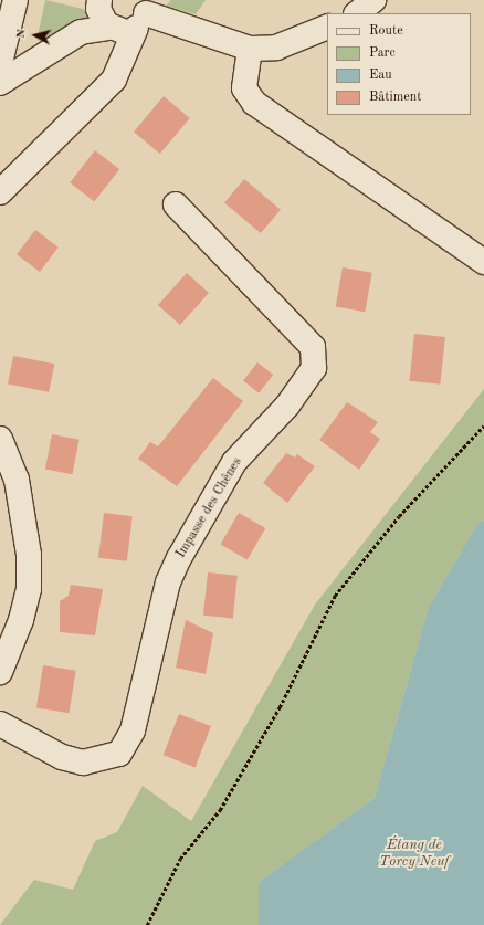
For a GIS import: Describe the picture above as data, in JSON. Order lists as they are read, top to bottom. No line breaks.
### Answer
{"streets":{"street":["Impasse des Chênes"]},"water":["Étang de Torcy Neuf"],"legend":["Route","Parc","Eau","Bâtiment"],"north":"left"}
